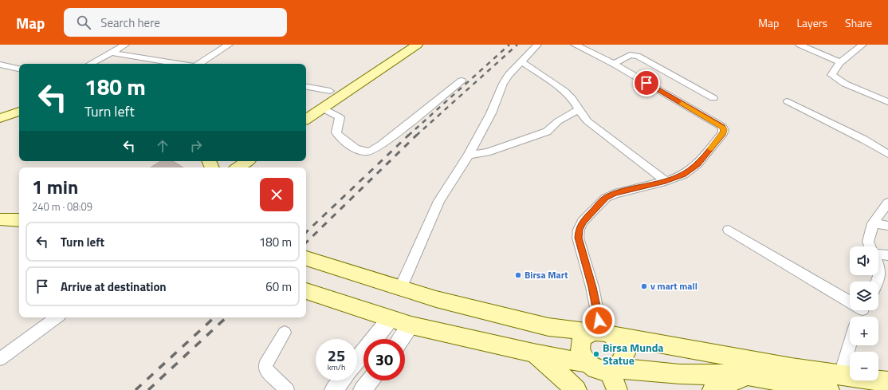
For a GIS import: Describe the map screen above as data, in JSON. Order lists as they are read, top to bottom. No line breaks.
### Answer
{"places":["Birsa Mart","v mart mall","Birsa Munda Statue"],"page":{"header":"Map","search":"Search here","nav":["Map","Layers","Share"],"turn":["180 m","Turn left"],"heading":["1 min","240 m · 08:09"],"list":[{"name":"Turn left","value":"180 m"},{"name":"Arrive at destination","value":"60 m"}],"map_buttons":["+","−"],"speed":"25 km/h","limit":"30"}}
